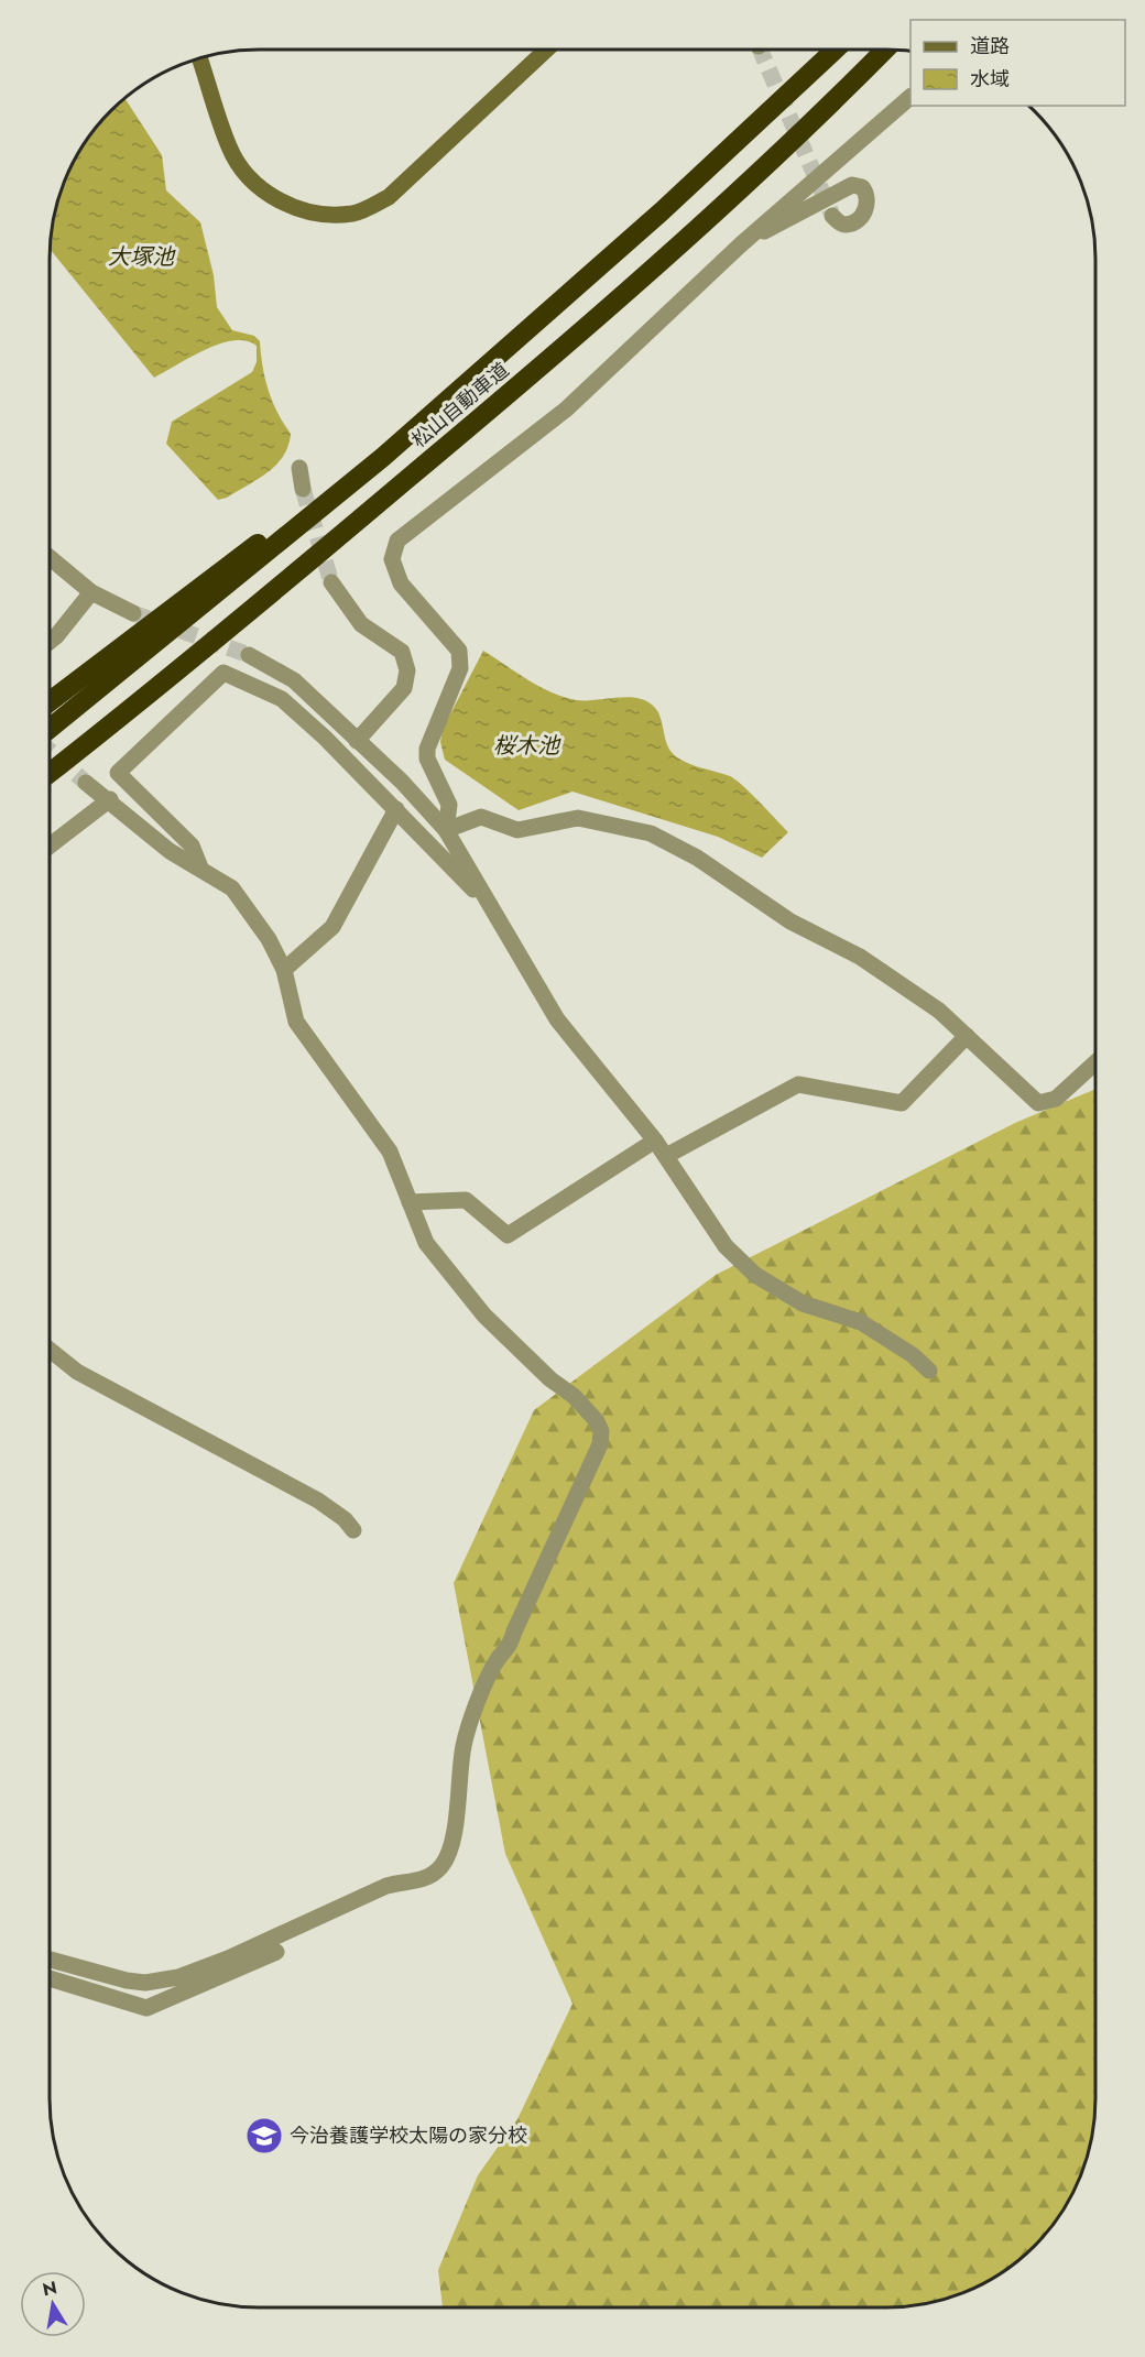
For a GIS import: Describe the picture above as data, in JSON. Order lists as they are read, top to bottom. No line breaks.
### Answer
{"streets":{"highway":["松山自動車道"]},"water":["大塚池","桜木池"],"places":{"school or university":["今治養護学校太陽の家分校"]},"legend":["道路","水域"],"north":"top"}
